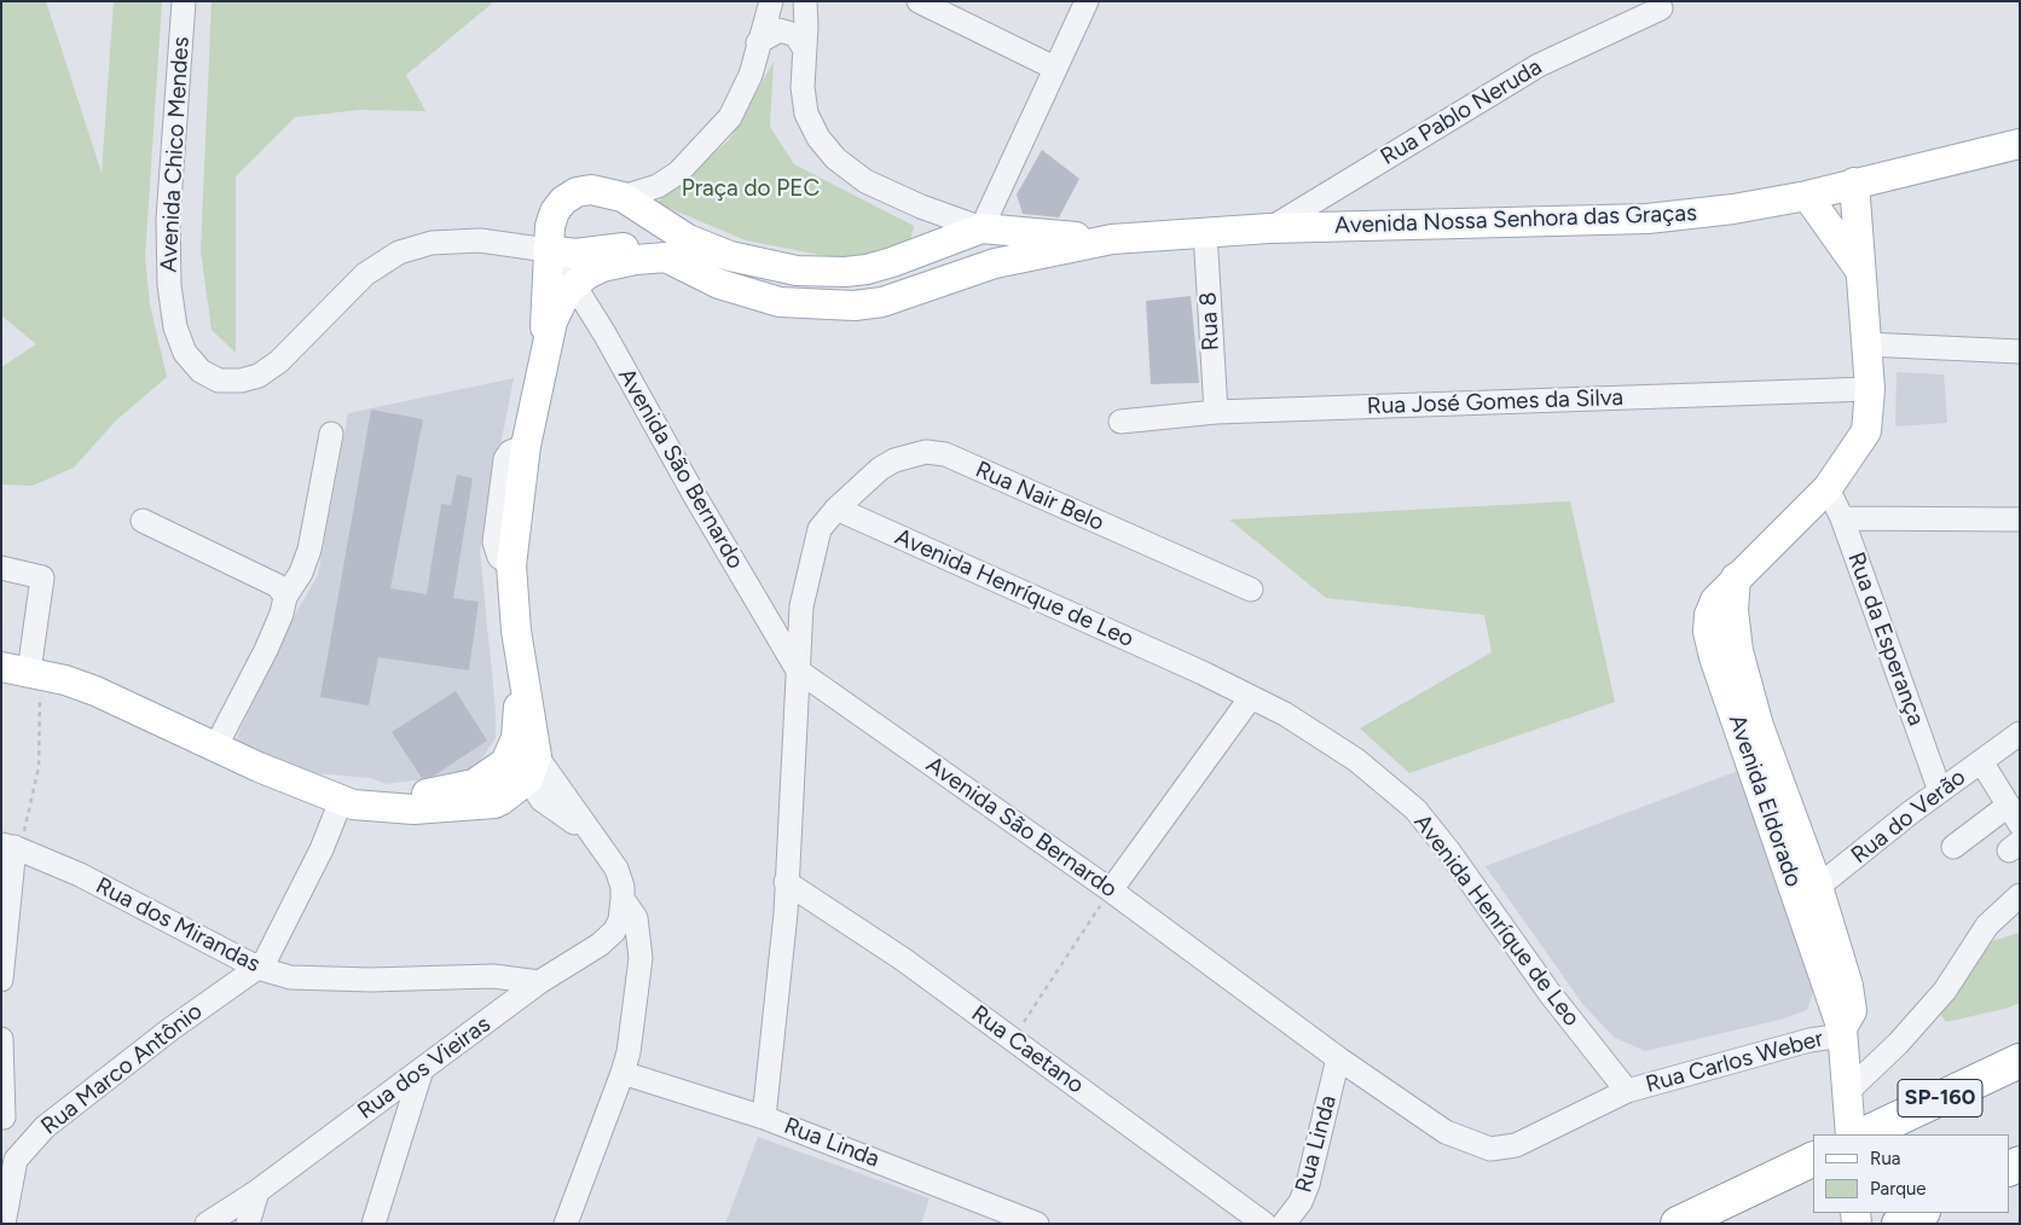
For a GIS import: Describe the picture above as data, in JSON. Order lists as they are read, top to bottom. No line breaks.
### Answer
{"streets":{"highway":["SP-160"],"main road":["Avenida Nossa Senhora das Graças","Avenida Eldorado"],"street":["Rua Pablo Neruda","Avenida Chico Mendes","Rua 8","Rua José Gomes da Silva","Avenida São Bernardo","Rua Nair Belo","Avenida Henríque de Leo","Rua da Esperança","Rua do Verão","Rua dos Mirandas","Rua Caetano","Rua Carlos Weber","Rua dos Vieiras","Rua Marco Antônio","Rua Linda"]},"crossings":[["Rua Pablo Neruda","Avenida Nossa Senhora das Graças"],["Avenida Chico Mendes","Avenida Nossa Senhora das Graças"],["Avenida Chico Mendes","Avenida São Bernardo"],["Avenida Nossa Senhora das Graças","Rua 8"],["Avenida Nossa Senhora das Graças","Avenida São Bernardo"],["Avenida Nossa Senhora das Graças","Avenida Eldorado"],["Avenida Nossa Senhora das Graças","Rua dos Vieiras"],["Avenida Nossa Senhora das Graças","Rua Linda"],["Rua 8","Rua José Gomes da Silva"],["Rua José Gomes da Silva","Avenida Eldorado"],["Avenida São Bernardo","Avenida Henríque de Leo"],["Avenida São Bernardo","Rua Carlos Weber"],["Avenida São Bernardo","Rua Linda"],["Rua Nair Belo","Avenida Henríque de Leo"],["Avenida Henríque de Leo","Rua Carlos Weber"],["Rua da Esperança","Avenida Eldorado"],["Rua da Esperança","Rua do Verão"],["Avenida Eldorado","Rua do Verão"],["Avenida Eldorado","Rua Carlos Weber"],["Rua dos Mirandas","Rua dos Vieiras"],["Rua dos Mirandas","Rua Marco Antônio"]],"parks":["Praça do PEC"],"legend":["Rua","Parque"]}
